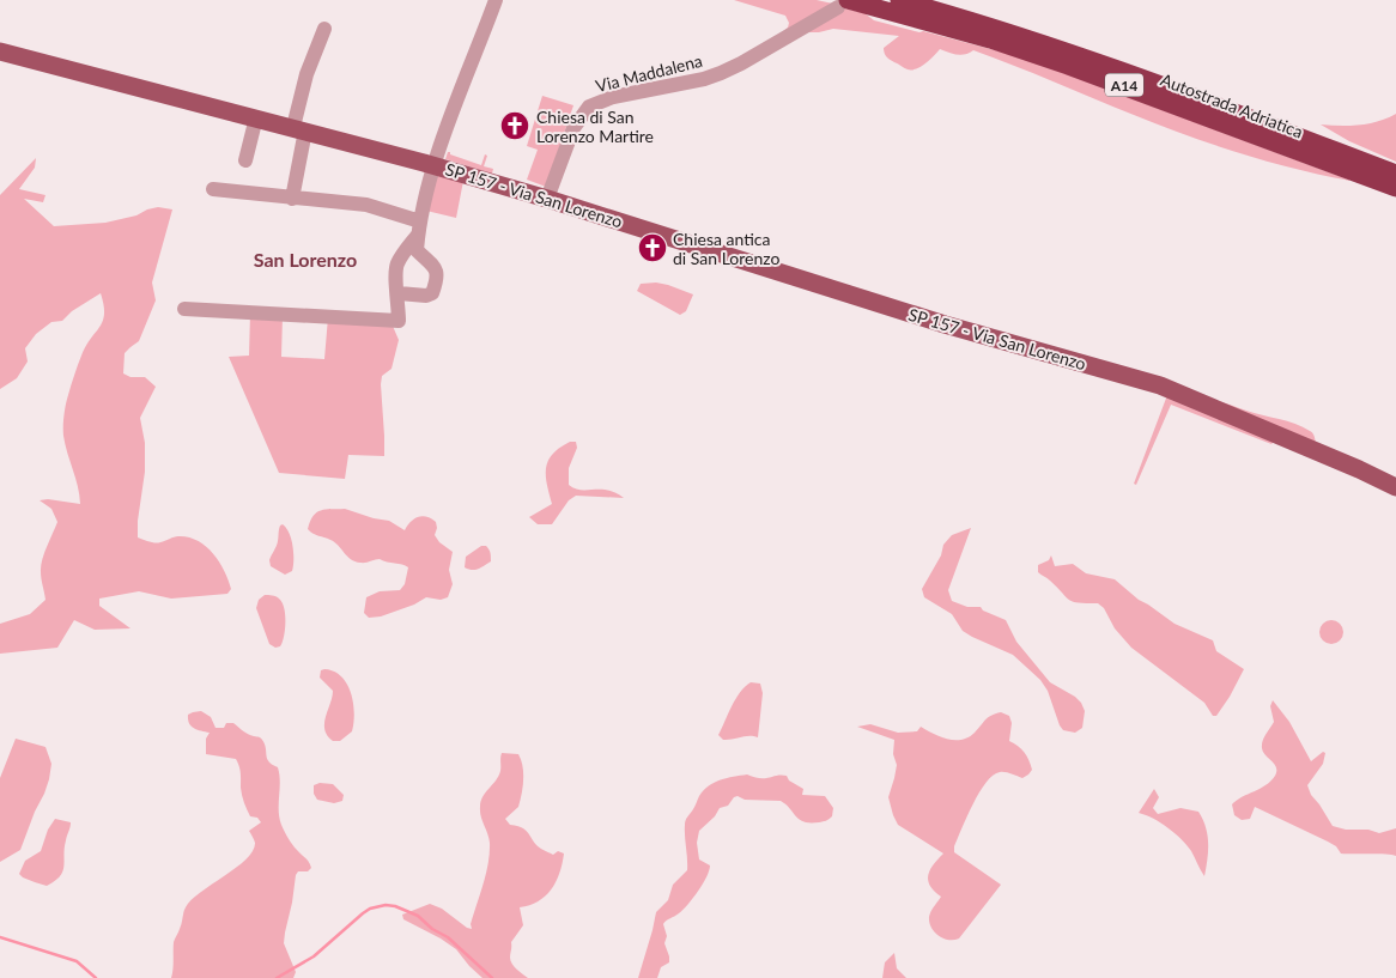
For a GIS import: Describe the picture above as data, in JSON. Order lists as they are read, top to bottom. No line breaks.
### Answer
{"streets":{"highway":["A14","Autostrada Adriatica"],"main road":["SP 157 - Via San Lorenzo"],"street":["Via Maddalena"]},"crossings":[["Via Maddalena","Autostrada Adriatica"],["Via Maddalena","SP 157 - Via San Lorenzo"]],"districts":["San Lorenzo"],"places":{"church":["Chiesa di San Lorenzo Martire","Chiesa antica di San Lorenzo"]}}
